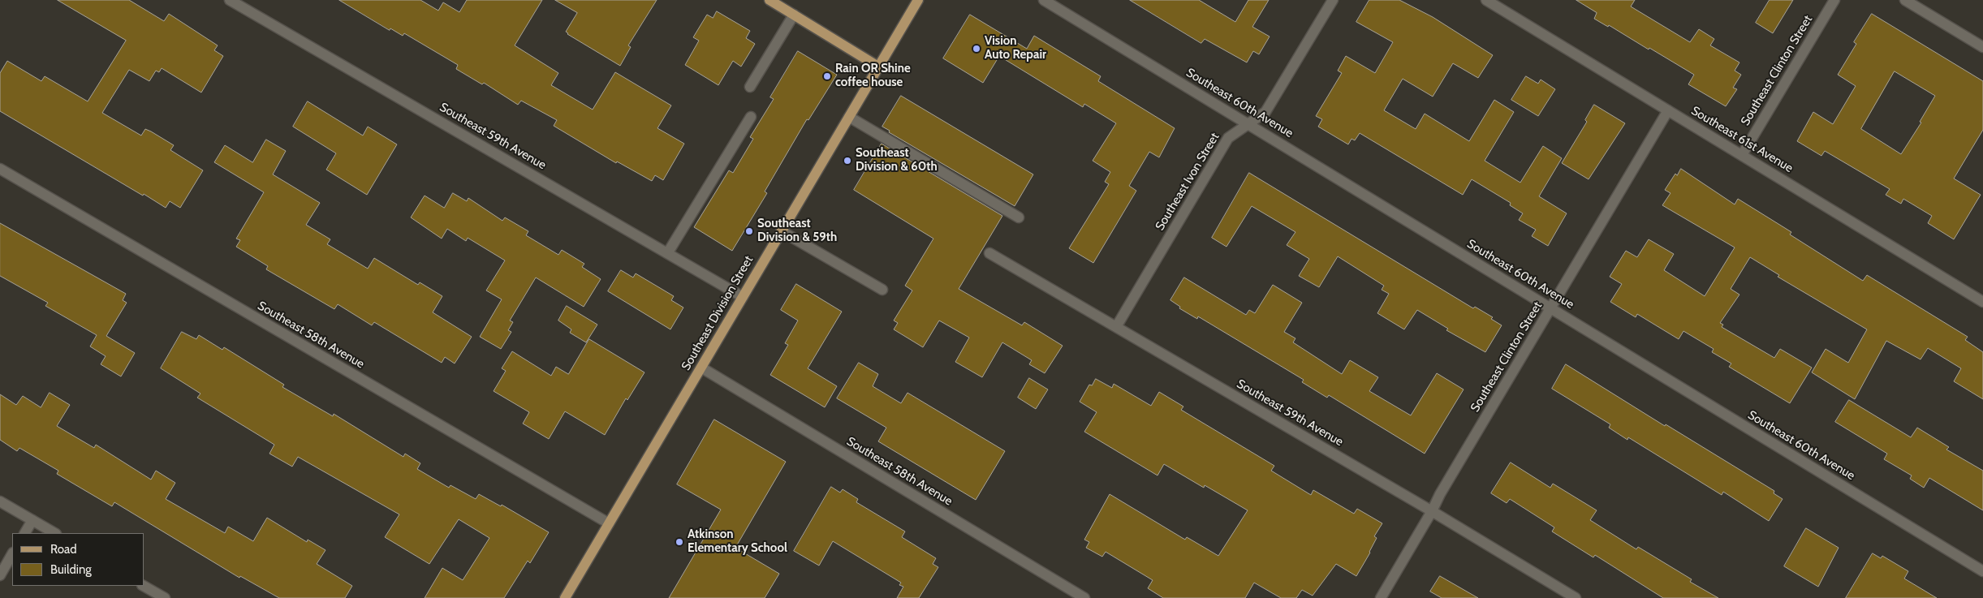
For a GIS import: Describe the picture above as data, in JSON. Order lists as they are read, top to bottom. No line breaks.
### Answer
{"streets":{"main road":["Southeast Division Street"],"street":["Southeast Clinton Street","Southeast 60th Avenue","Southeast 59th Avenue","Southeast 61st Avenue","Southeast Ivon Street","Southeast 58th Avenue"]},"crossings":[["Southeast Clinton Street","Southeast 60th Avenue"],["Southeast Clinton Street","Southeast 59th Avenue"],["Southeast Clinton Street","Southeast 61st Avenue"],["Southeast 60th Avenue","Southeast Ivon Street"],["Southeast 59th Avenue","Southeast Ivon Street"],["Southeast 59th Avenue","Southeast Division Street"],["Southeast Division Street","Southeast 58th Avenue"]],"places":["Vision Auto Repair","Rain OR Shine coffee house","Southeast Division & 60th","Southeast Division & 59th","Atkinson Elementary School"],"legend":["Road","Building"]}
